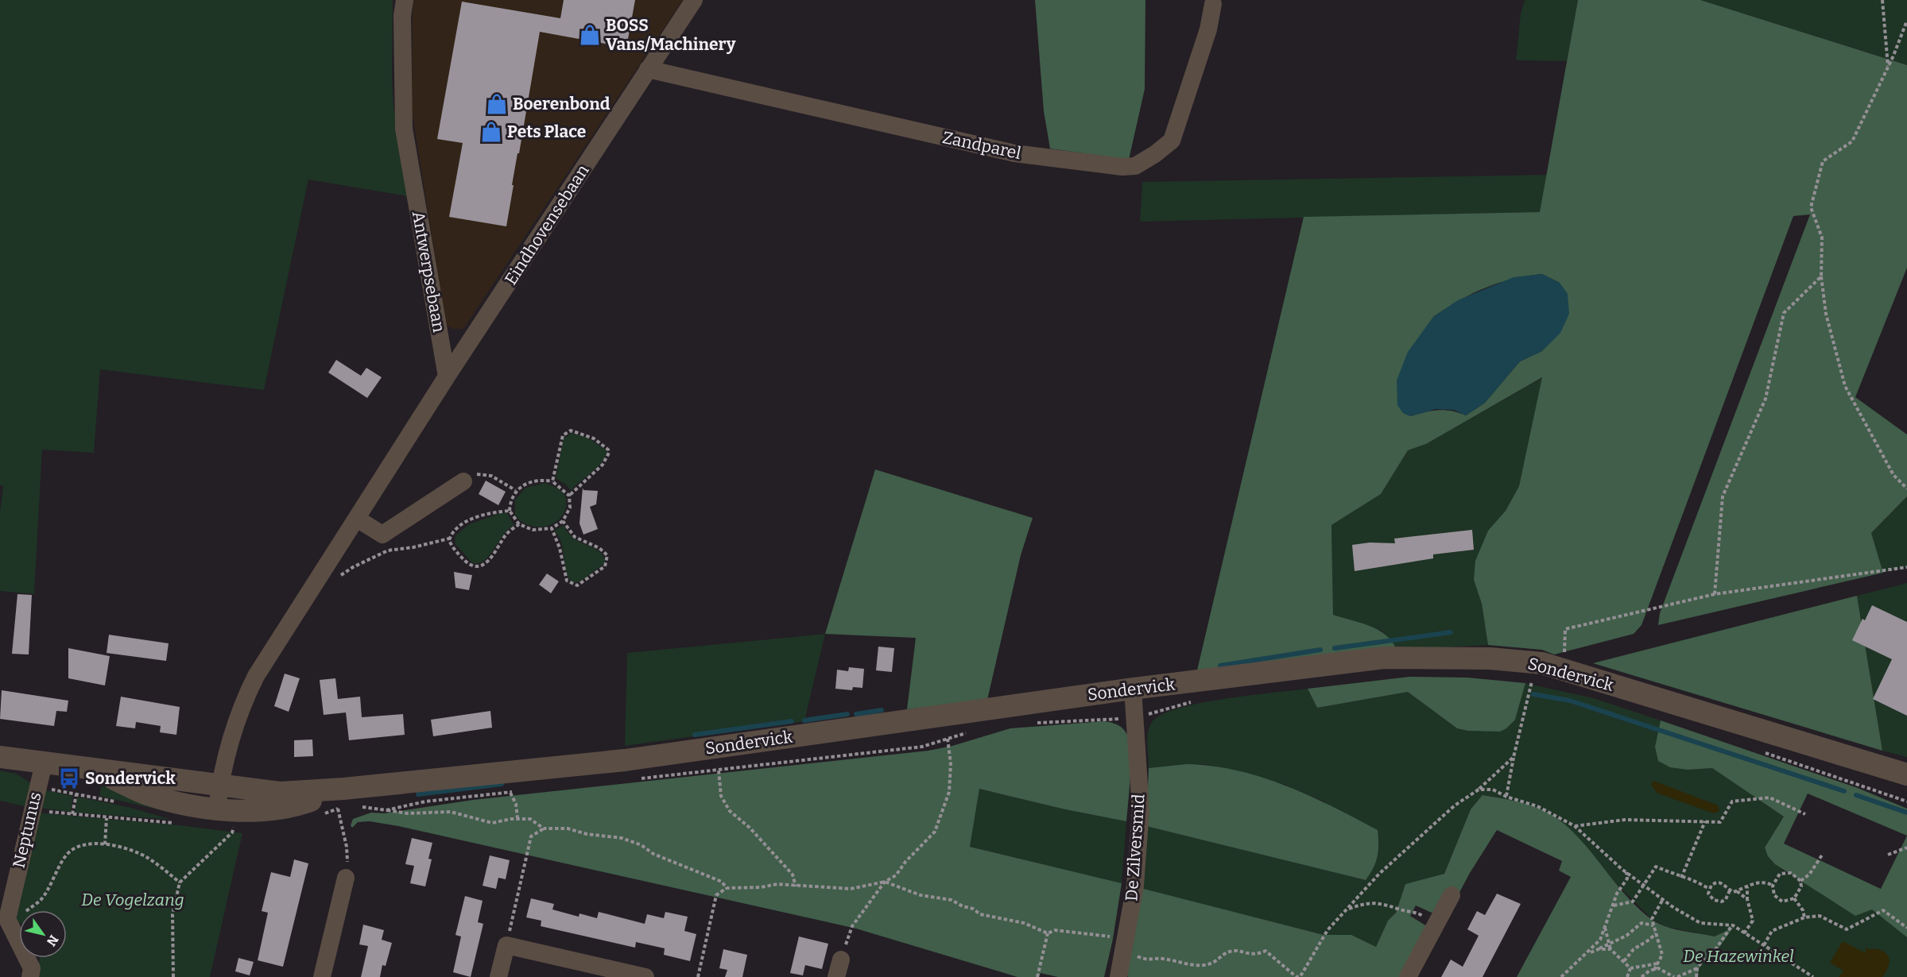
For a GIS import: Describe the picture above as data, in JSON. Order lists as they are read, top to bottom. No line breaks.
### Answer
{"streets":{"street":["Zandparel","Eindhovensebaan","Antwerpsebaan","Sondervick","Neptunus","De Zilversmid"]},"crossings":[["Zandparel","Eindhovensebaan"],["Eindhovensebaan","Antwerpsebaan"],["Sondervick","Neptunus"],["Sondervick","De Zilversmid"]],"parks":["De Vogelzang","De Hazewinkel"],"places":{"shop":["BOSS Vans/Machinery","Boerenbond","Pets Place"],"bus stop":["Sondervick"]},"north":"bottom right"}
